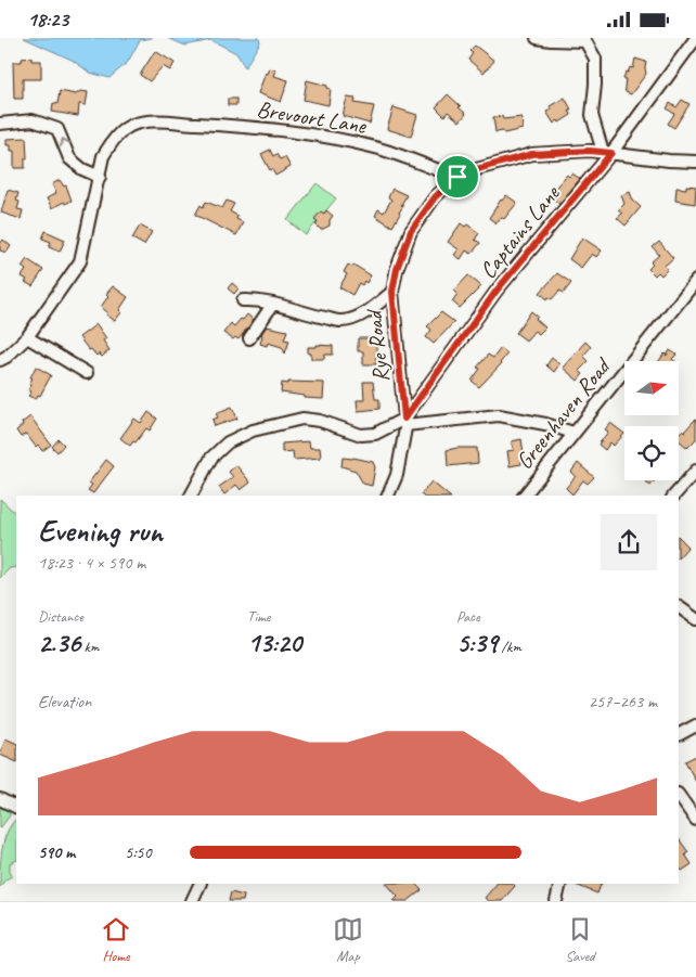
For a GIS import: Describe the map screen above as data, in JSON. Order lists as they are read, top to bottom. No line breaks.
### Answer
{"streets":{"street":["Brevoort Lane","Captains Lane","Rye Road","Greenhaven Road"]},"crossings":[["Brevoort Lane","Rye Road"],["Captains Lane","Rye Road"]],"north":"right","page":{"status":"18:23","heading":["Evening run","18:23 · 4 × 590 m"],"stats":[["Distance","2.36 km"],["Time","13:20"],["Pace","5:39 /km"]],"chart":["Elevation","257–263 m"],"list":[{"name":"590 m","note":"5:50"}],"tabs":["Home","Map","Saved"]}}
